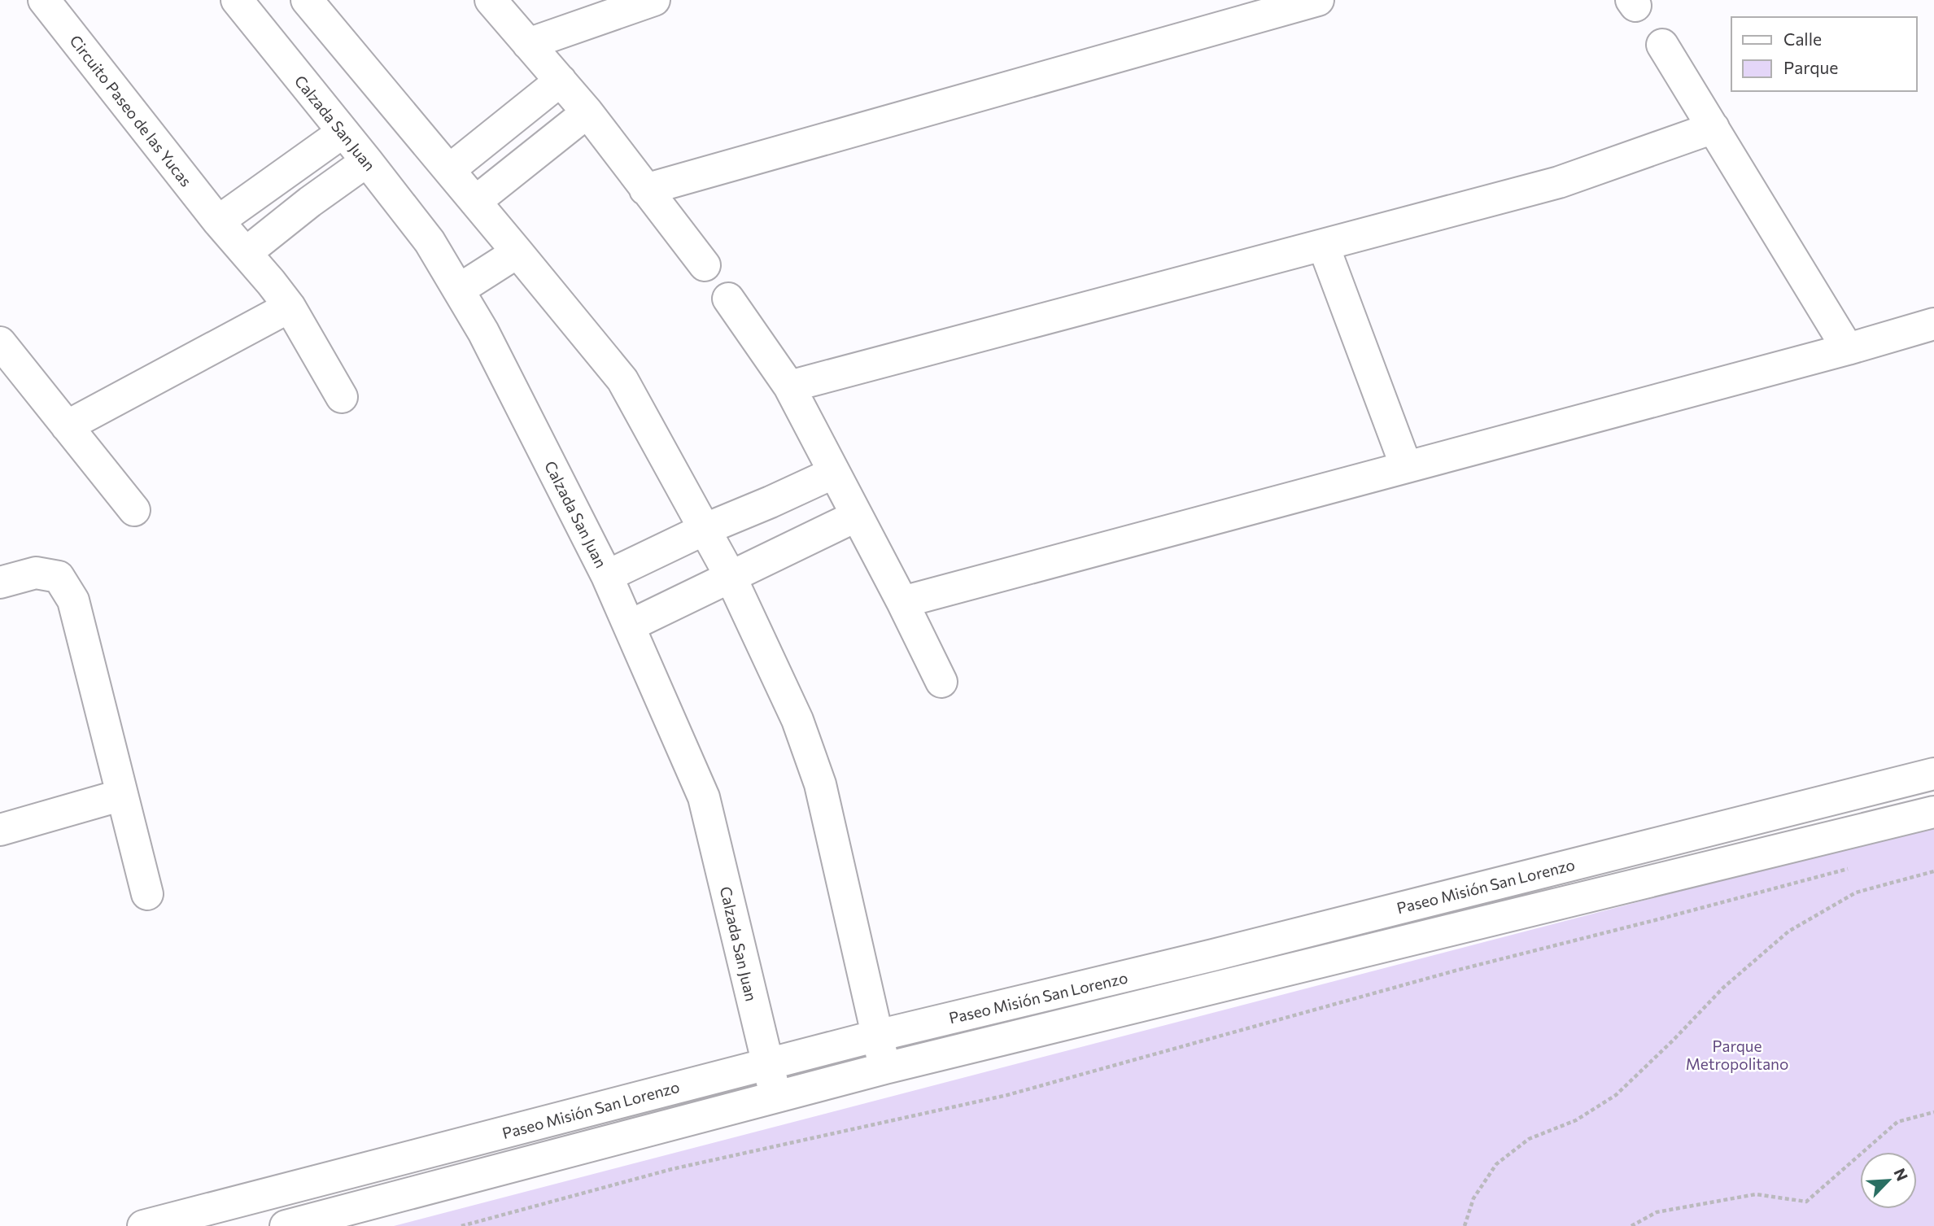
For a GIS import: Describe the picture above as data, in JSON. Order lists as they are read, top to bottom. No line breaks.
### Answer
{"streets":{"street":["Circuito Paseo de las Yucas","Calzada San Juan","Paseo Misión San Lorenzo"]},"crossings":[["Calzada San Juan","Paseo Misión San Lorenzo"]],"parks":["Parque Metropolitano"],"legend":["Calle","Parque"],"north":"top right"}
